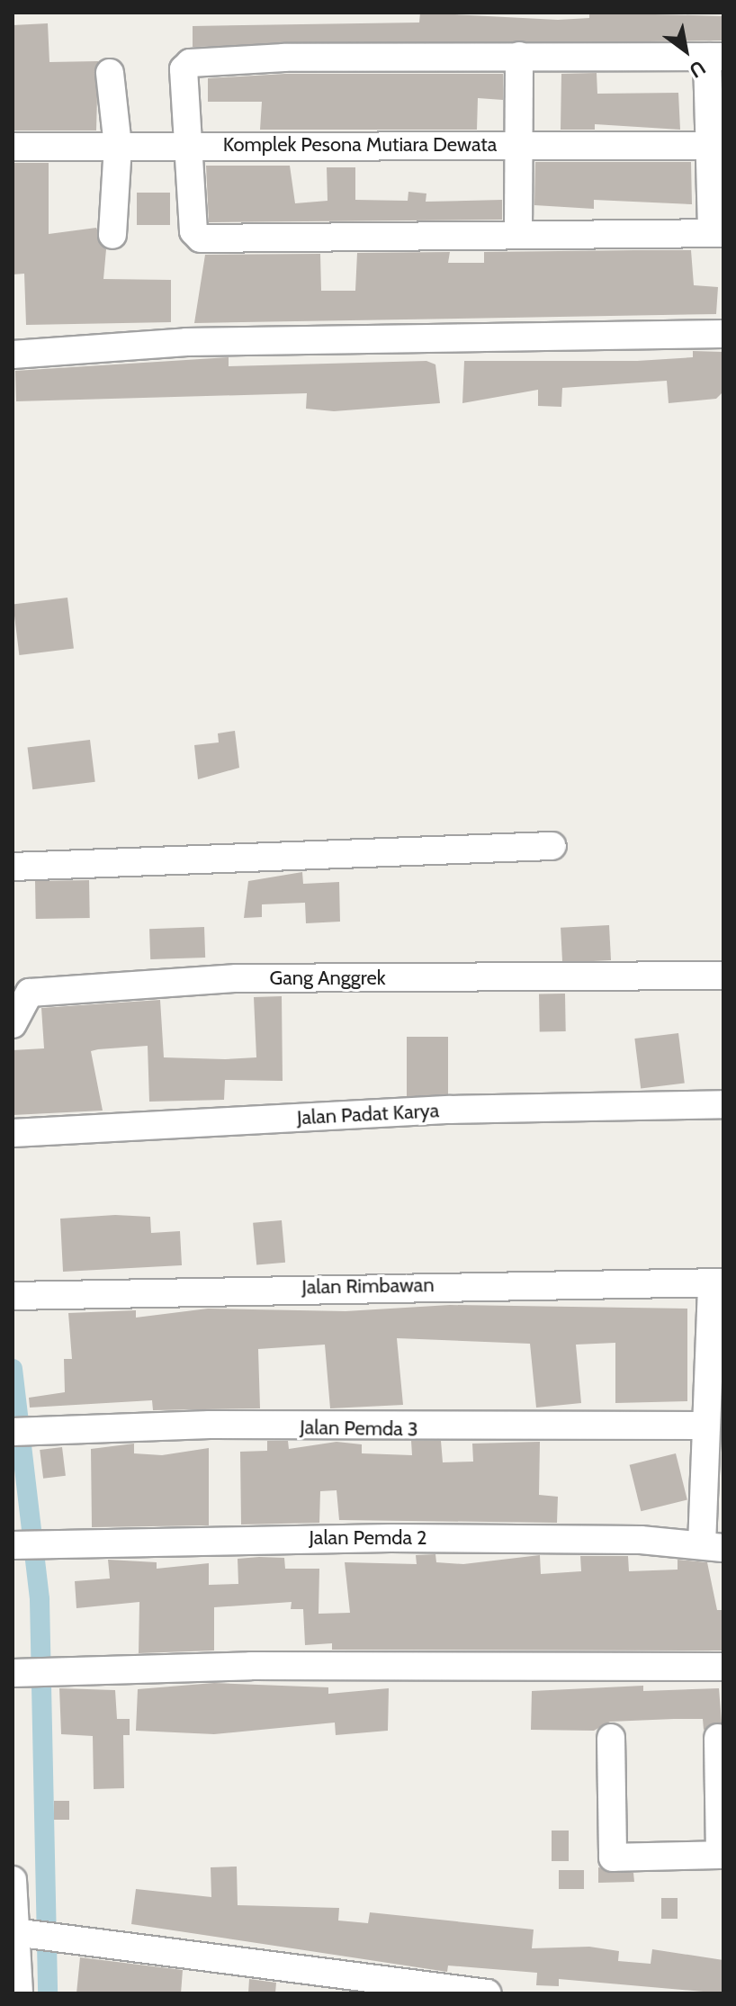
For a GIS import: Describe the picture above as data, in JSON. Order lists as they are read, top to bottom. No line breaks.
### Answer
{"streets":{"street":["Komplek Pesona Mutiara Dewata","Gang Anggrek","Jalan Padat Karya","Jalan Rimbawan","Jalan Pemda 3","Jalan Pemda 2"]},"north":"bottom right"}
